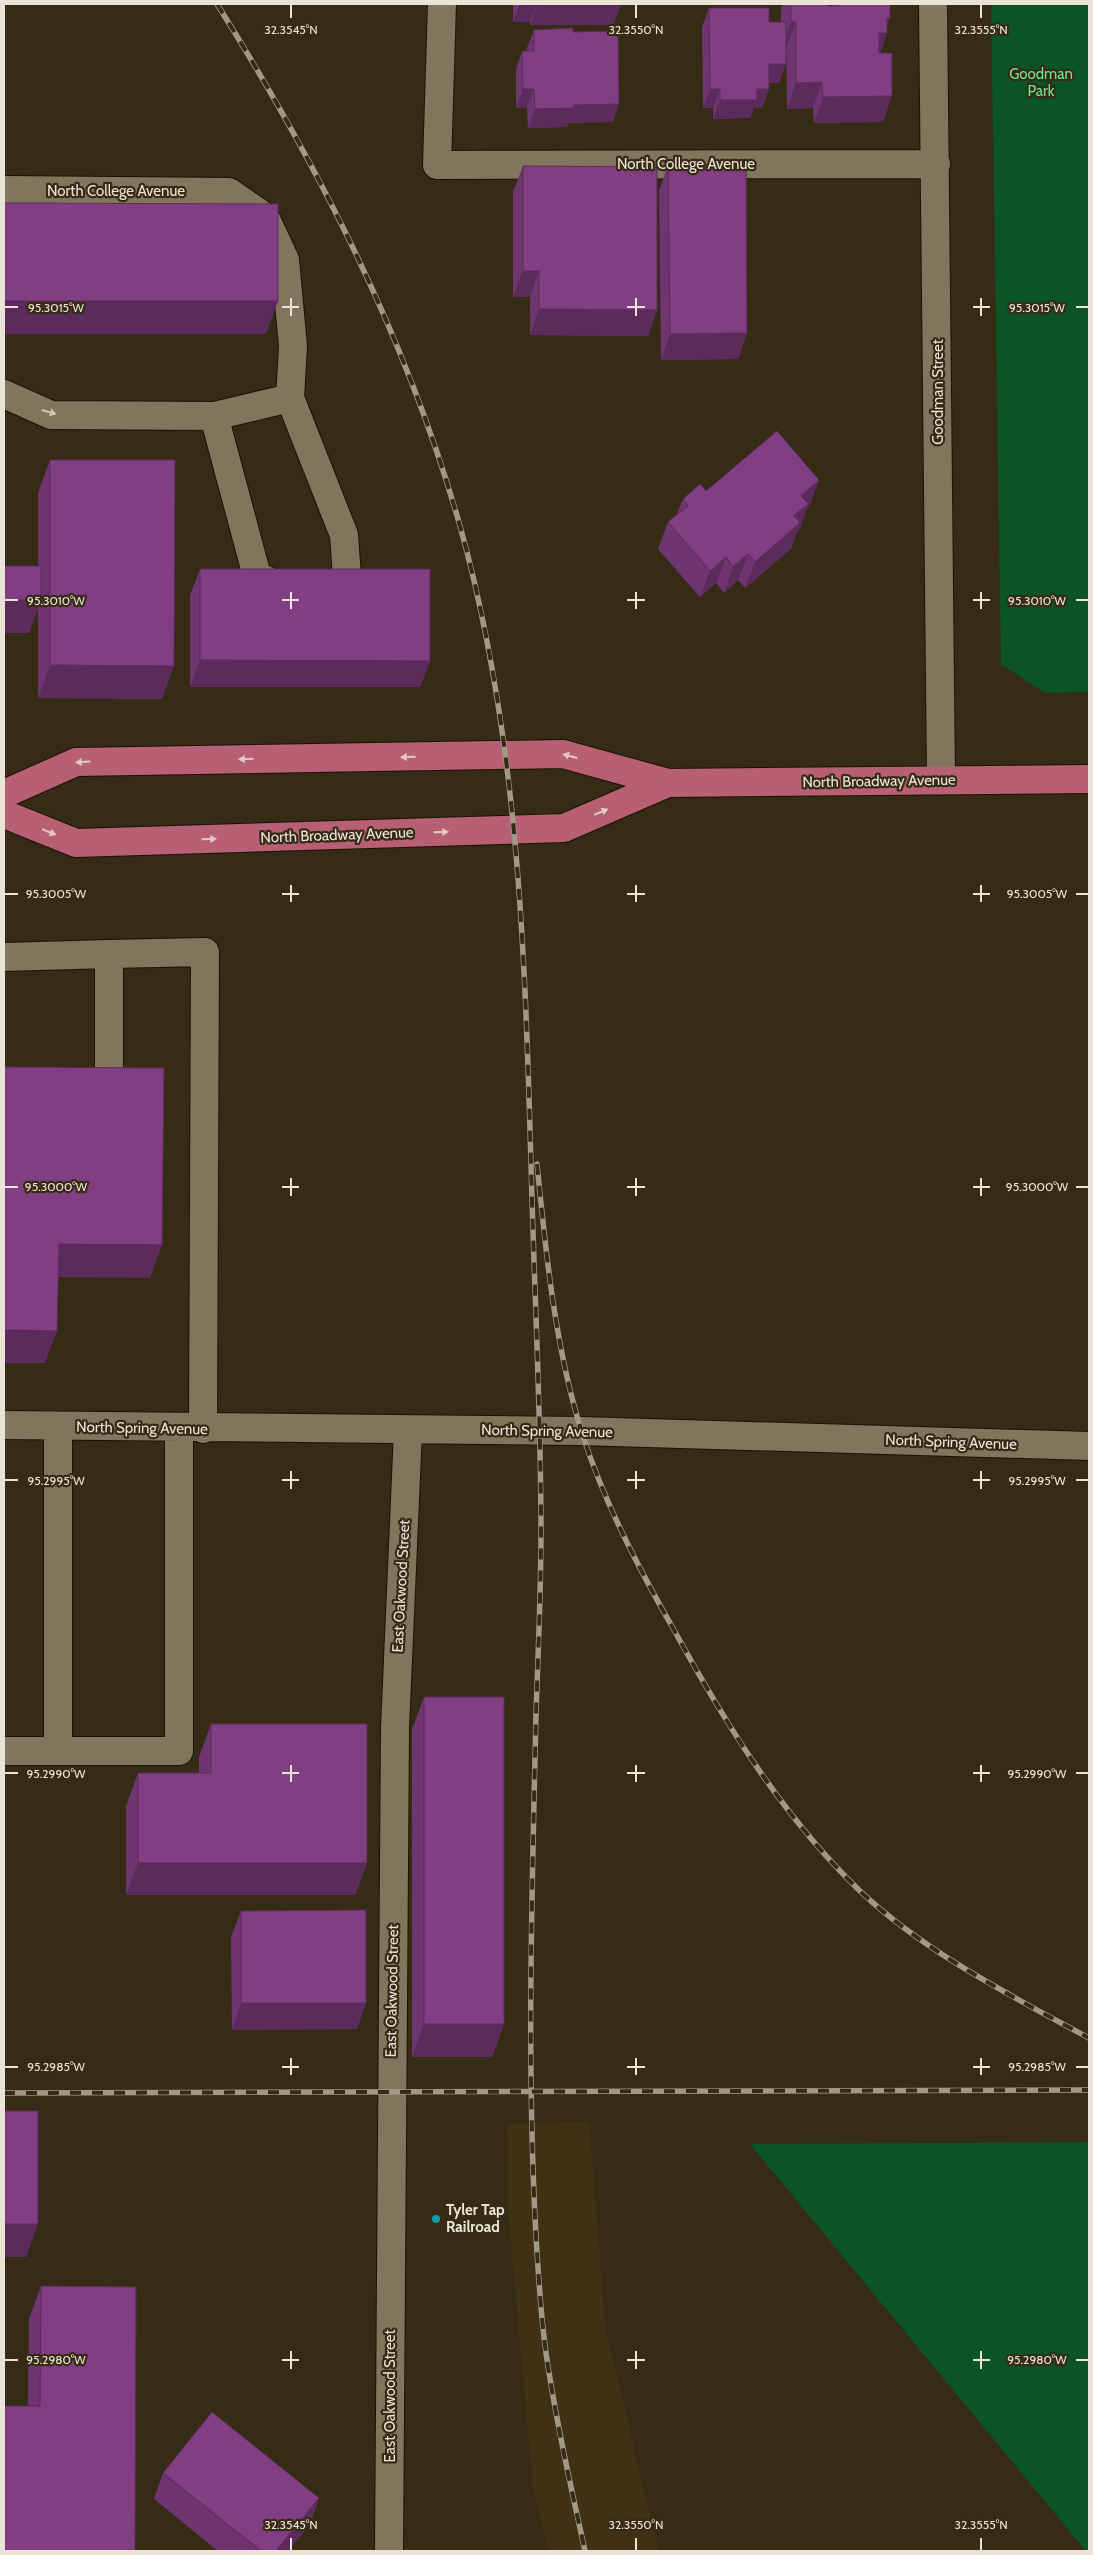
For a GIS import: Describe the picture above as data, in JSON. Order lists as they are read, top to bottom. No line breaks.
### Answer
{"streets":{"main road":["North Broadway Avenue"],"street":["North College Avenue","Goodman Street","North Spring Avenue","East Oakwood Street"]},"crossings":[["North College Avenue","Goodman Street"],["Goodman Street","North Broadway Avenue"],["North Spring Avenue","East Oakwood Street"]],"parks":["Goodman Park"],"places":["Tyler Tap Railroad"],"coordinates":["32.3545°N","32.3550°N","32.3555°N","95.3015°W","95.3010°W","95.3005°W","95.3000°W","95.2995°W","95.2990°W","95.2985°W","95.2980°W"]}
